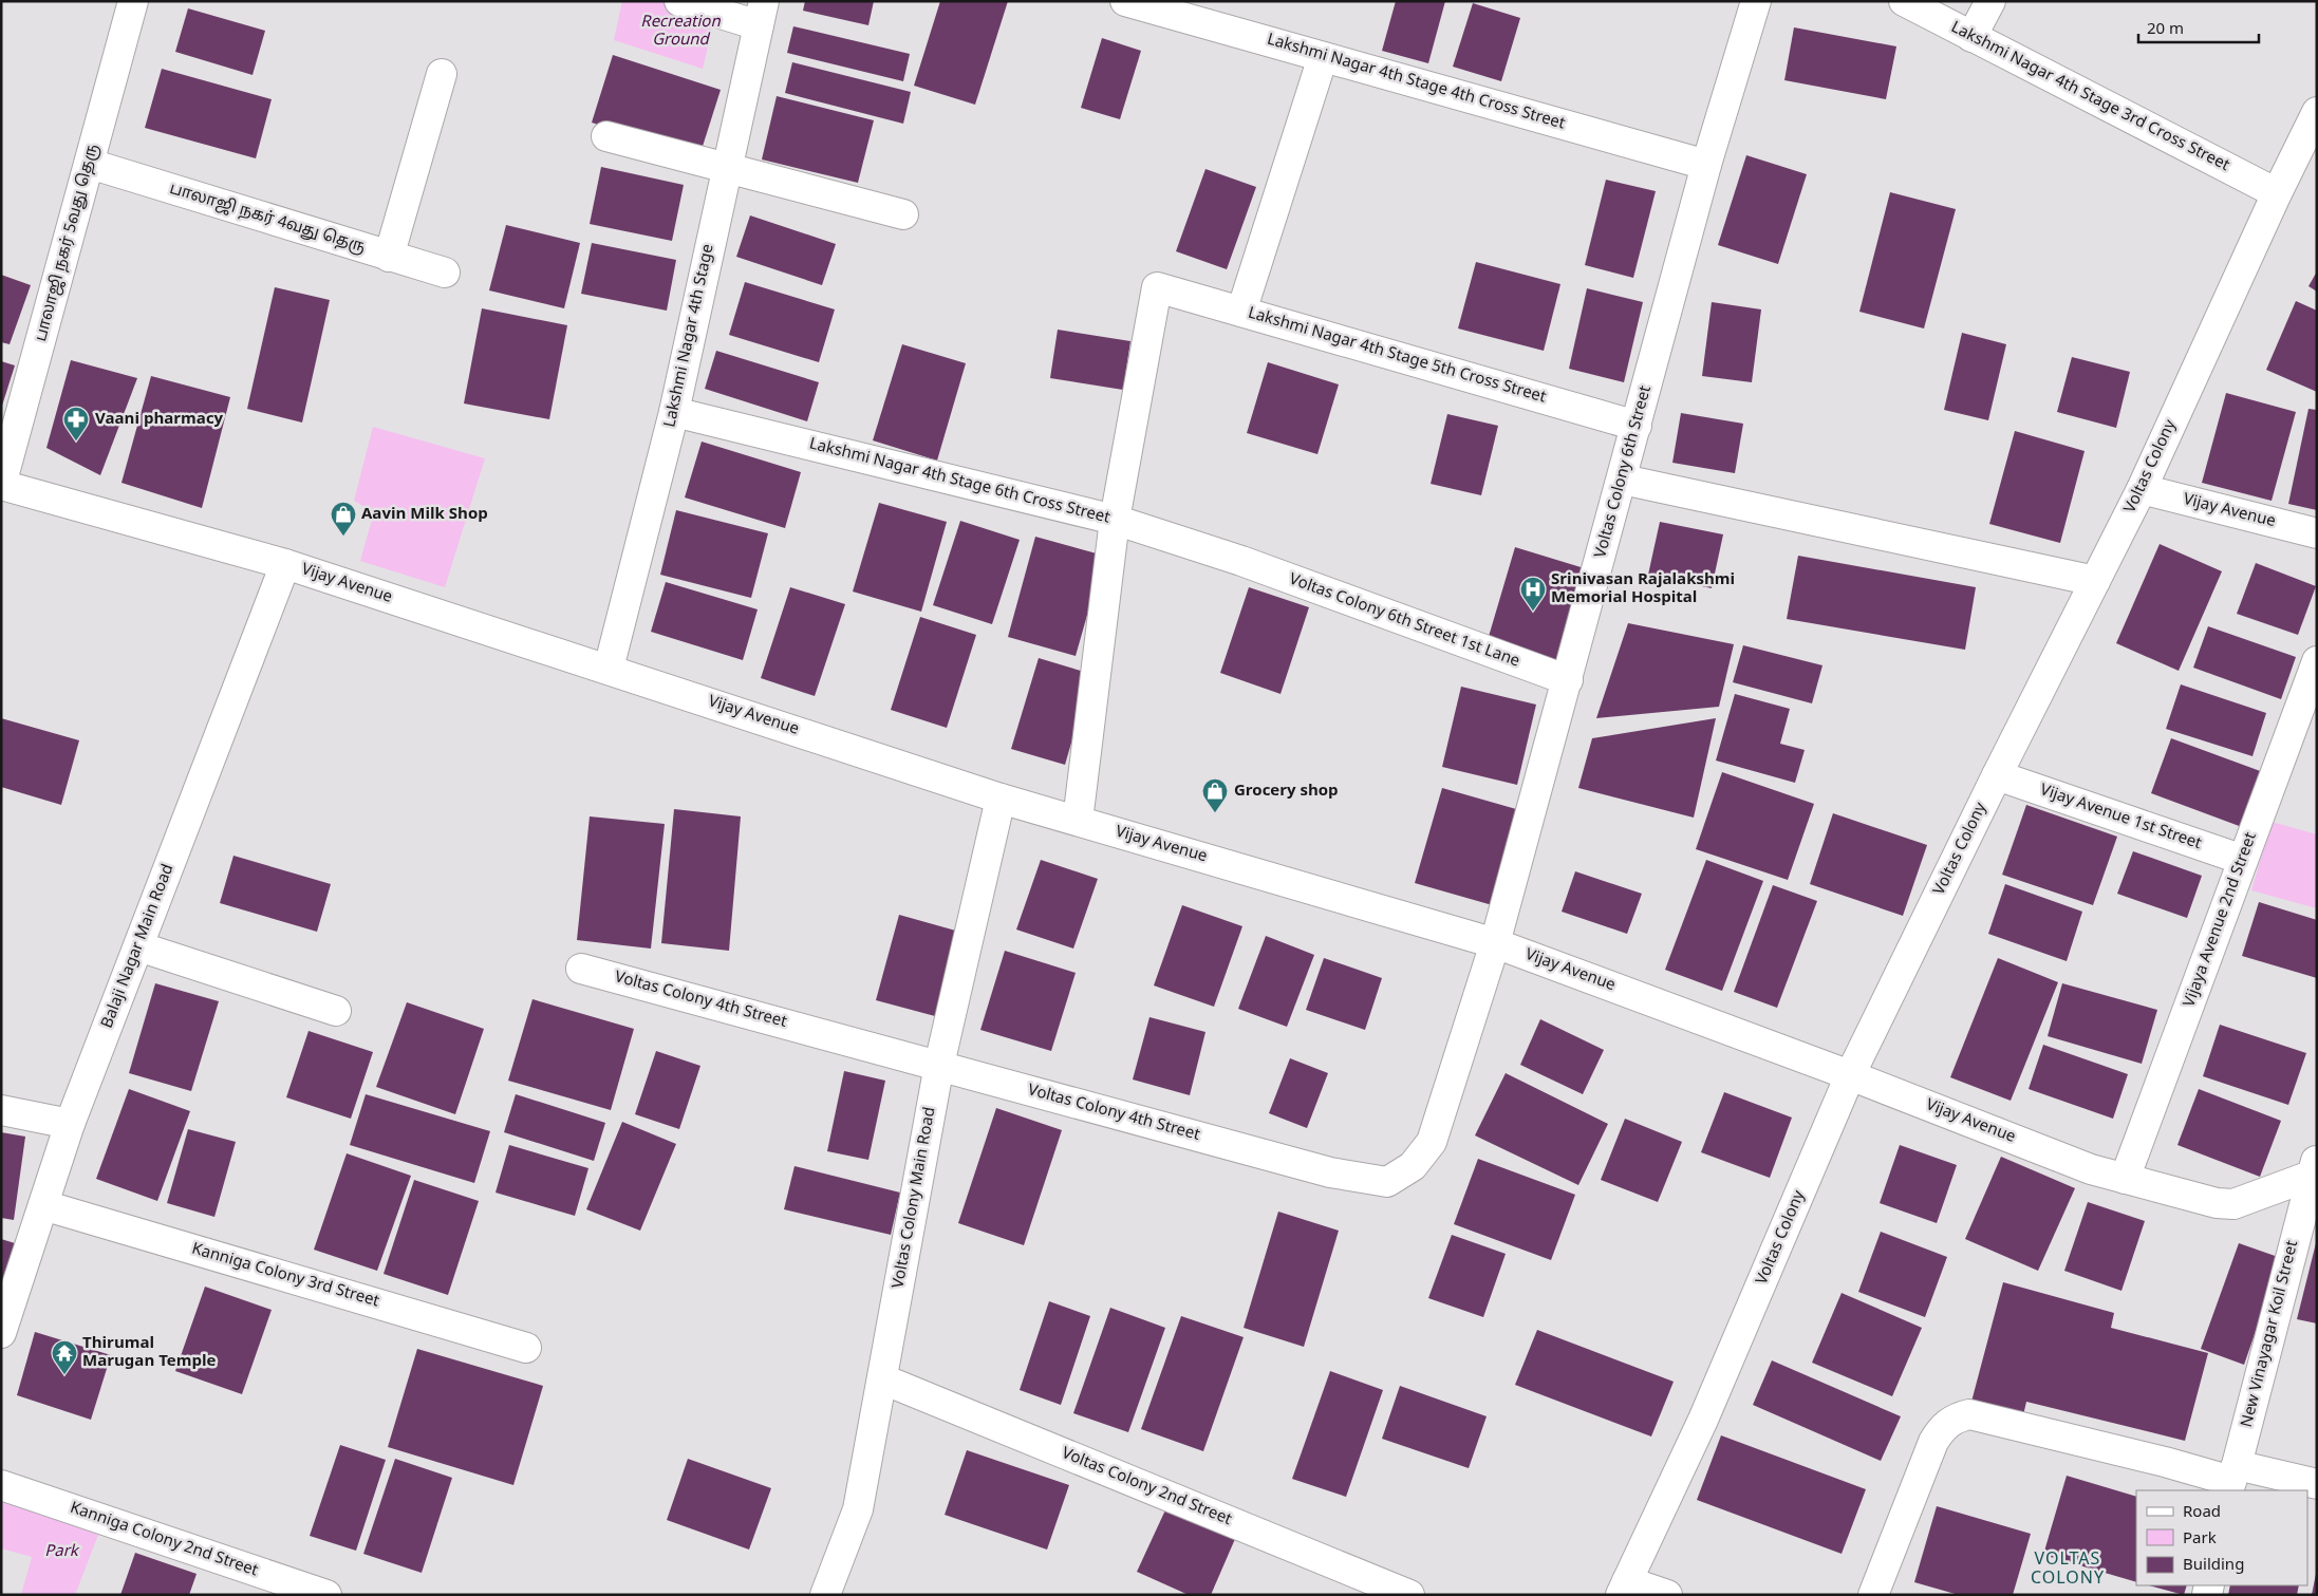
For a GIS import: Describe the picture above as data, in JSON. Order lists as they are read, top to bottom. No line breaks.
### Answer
{"streets":{"street":["Lakshmi Nagar 4th Stage 4th Cross Street","Lakshmi Nagar 4th Stage 3rd Cross Street","பாலாஜி நகர் 4வது தெரு","பாலாஜி நகர் 5வது தெரு","Lakshmi Nagar 4th Stage","Lakshmi Nagar 4th Stage 5th Cross Street","Voltas Colony","Voltas Colony 6th Street","Lakshmi Nagar 4th Stage 6th Cross Street","Vijay Avenue","Voltas Colony 6th Street 1st Lane","Vijay Avenue 1st Street","Vijaya Avenue 2nd Street","Balaji Nagar Main Road","Voltas Colony 4th Street","Voltas Colony Main Road","Kanniga Colony 3rd Street","New Vinayagar Koil Street","Voltas Colony 2nd Street","Kanniga Colony 2nd Street"]},"crossings":[["Lakshmi Nagar 4th Stage 4th Cross Street","Voltas Colony 6th Street"],["Lakshmi Nagar 4th Stage 3rd Cross Street","Voltas Colony"],["பாலாஜி நகர் 4வது தெரு","பாலாஜி நகர் 5வது தெரு"],["பாலாஜி நகர் 5வது தெரு","Vijay Avenue"],["Lakshmi Nagar 4th Stage","Lakshmi Nagar 4th Stage 6th Cross Street"],["Lakshmi Nagar 4th Stage","Vijay Avenue"],["Lakshmi Nagar 4th Stage 5th Cross Street","Voltas Colony 6th Street"],["Lakshmi Nagar 4th Stage 5th Cross Street","Lakshmi Nagar 4th Stage 6th Cross Street"],["Voltas Colony","Vijay Avenue"],["Voltas Colony","Vijay Avenue 1st Street"],["Voltas Colony 6th Street","Vijay Avenue"],["Voltas Colony 6th Street","Voltas Colony 6th Street 1st Lane"],["Voltas Colony 6th Street","Voltas Colony 4th Street"],["Lakshmi Nagar 4th Stage 6th Cross Street","Voltas Colony 6th Street 1st Lane"],["Vijay Avenue","Vijaya Avenue 2nd Street"],["Vijay Avenue","Balaji Nagar Main Road"],["Vijay Avenue","Voltas Colony 4th Street"],["Vijay Avenue","Voltas Colony Main Road"],["Vijay Avenue","New Vinayagar Koil Street"],["Vijay Avenue 1st Street","Vijaya Avenue 2nd Street"],["Balaji Nagar Main Road","Kanniga Colony 3rd Street"],["Voltas Colony 4th Street","Voltas Colony Main Road"],["Voltas Colony Main Road","Voltas Colony 2nd Street"]],"districts":["VOLTAS COLONY"],"parks":["Recreation Ground","Park"],"places":{"pharmacy":["Vaani pharmacy"],"shop":["Aavin Milk Shop","Grocery shop"],"hospital":["Srinivasan Rajalakshmi Memorial Hospital"],"temple":["Thirumal Marugan Temple"]},"legend":["Road","Park","Building"],"scale_bar":"20 m"}
